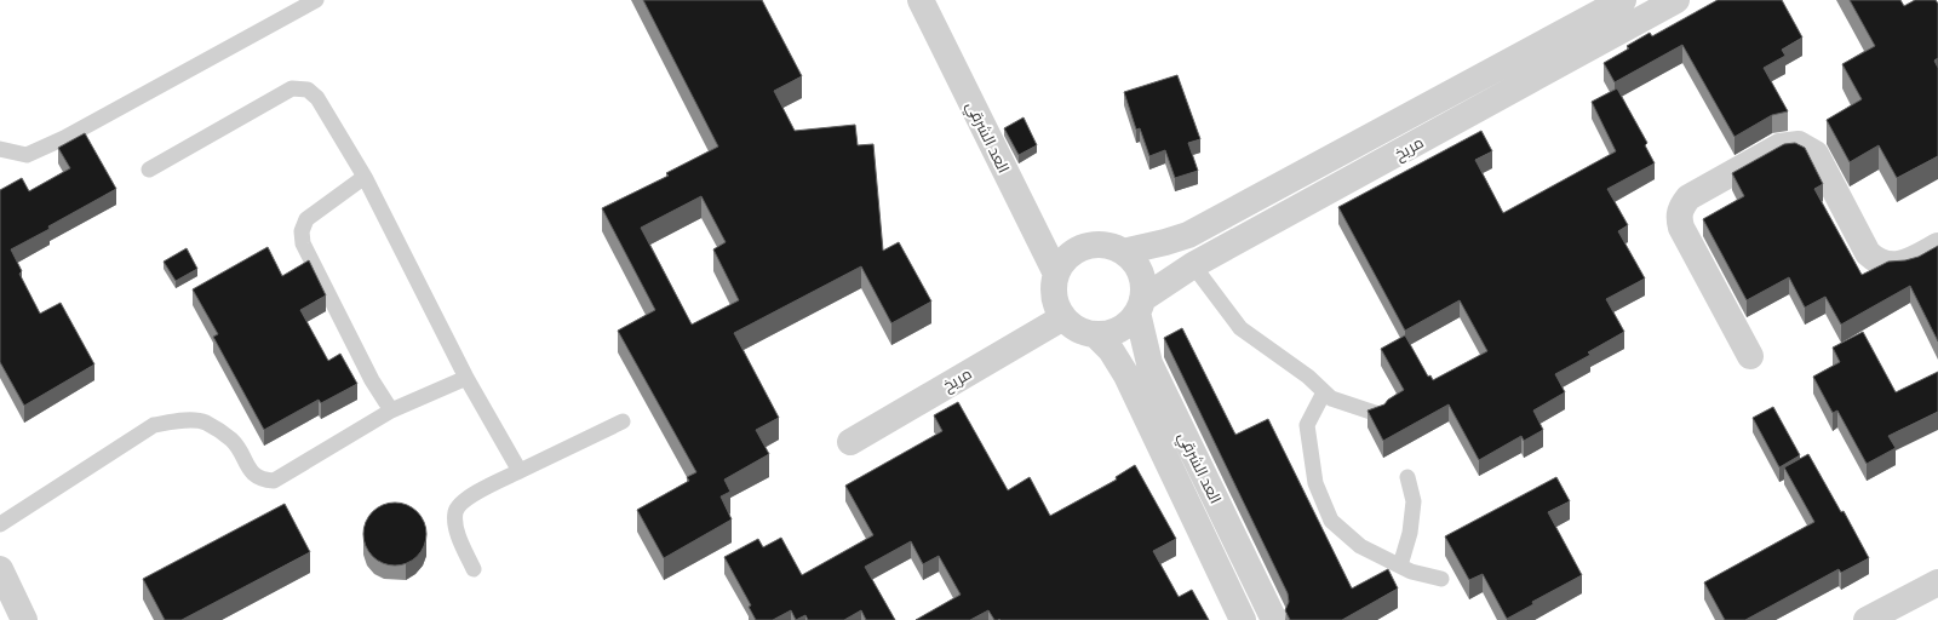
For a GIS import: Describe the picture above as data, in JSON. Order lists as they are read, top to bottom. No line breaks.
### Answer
{"streets":{"street":["العد الشرقي","مريخ"]},"crossings":[["العد الشرقي","مريخ"]]}
